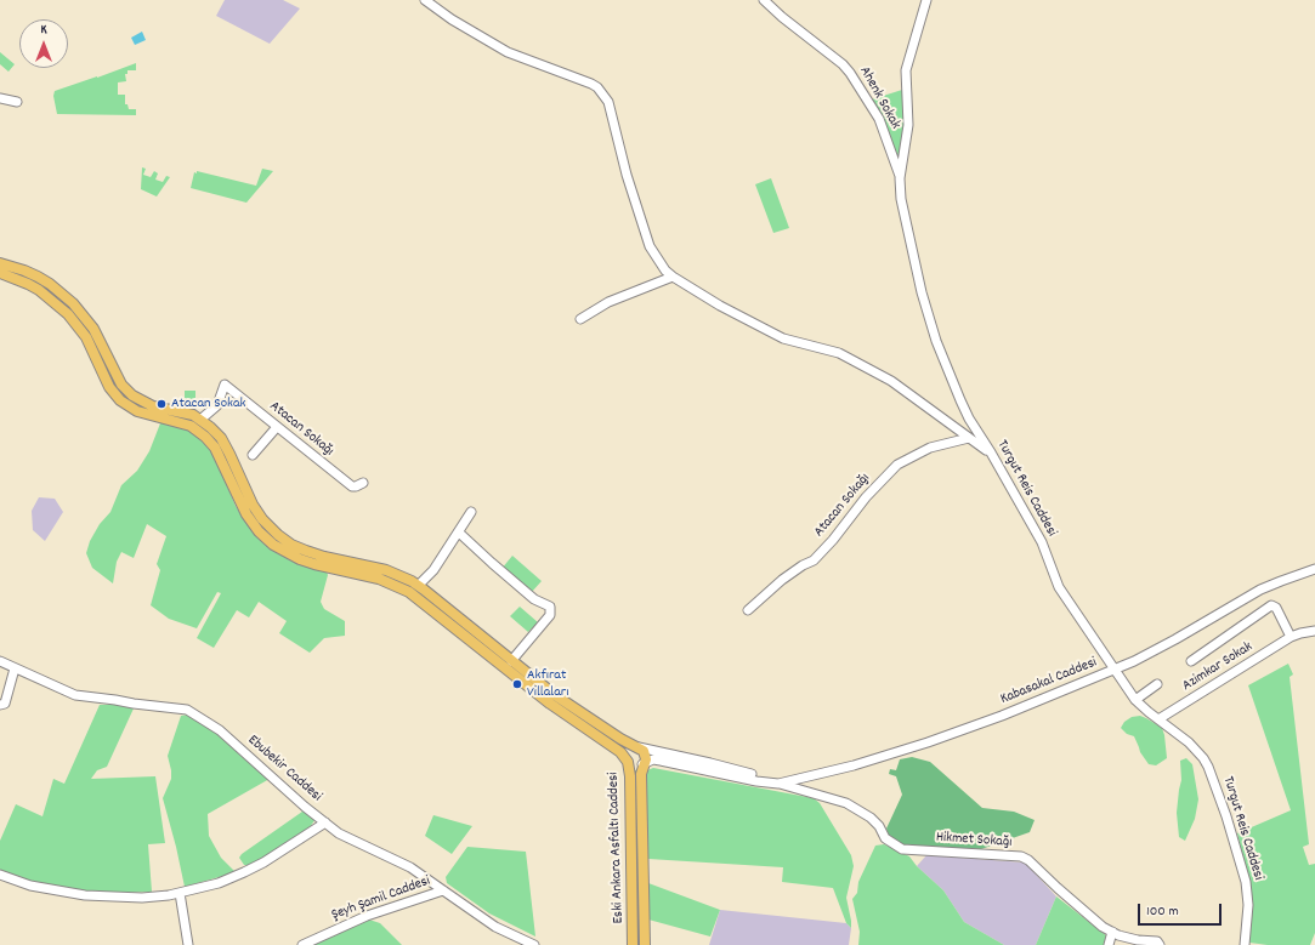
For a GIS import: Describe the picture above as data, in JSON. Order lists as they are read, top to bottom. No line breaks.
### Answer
{"streets":{"main road":["Eski Ankara Asfaltı Caddesi"],"street":["Ahenk Sokak","Atacan Sokağı","Turgut Reis Caddesi","Azimkar Sokak","Kabasakal Caddesi","Ebubekir Caddesi","Hikmet Sokağı","Şeyh Şamil Caddesi"]},"crossings":[["Ahenk Sokak","Turgut Reis Caddesi"],["Turgut Reis Caddesi","Azimkar Sokak"],["Turgut Reis Caddesi","Kabasakal Caddesi"],["Kabasakal Caddesi","Hikmet Sokağı"],["Ebubekir Caddesi","Şeyh Şamil Caddesi"],["Hikmet Sokağı","Eski Ankara Asfaltı Caddesi"]],"places":["Atacan Sokak","Akfırat Villaları"],"scale_bar":"100 m","north":"top"}
